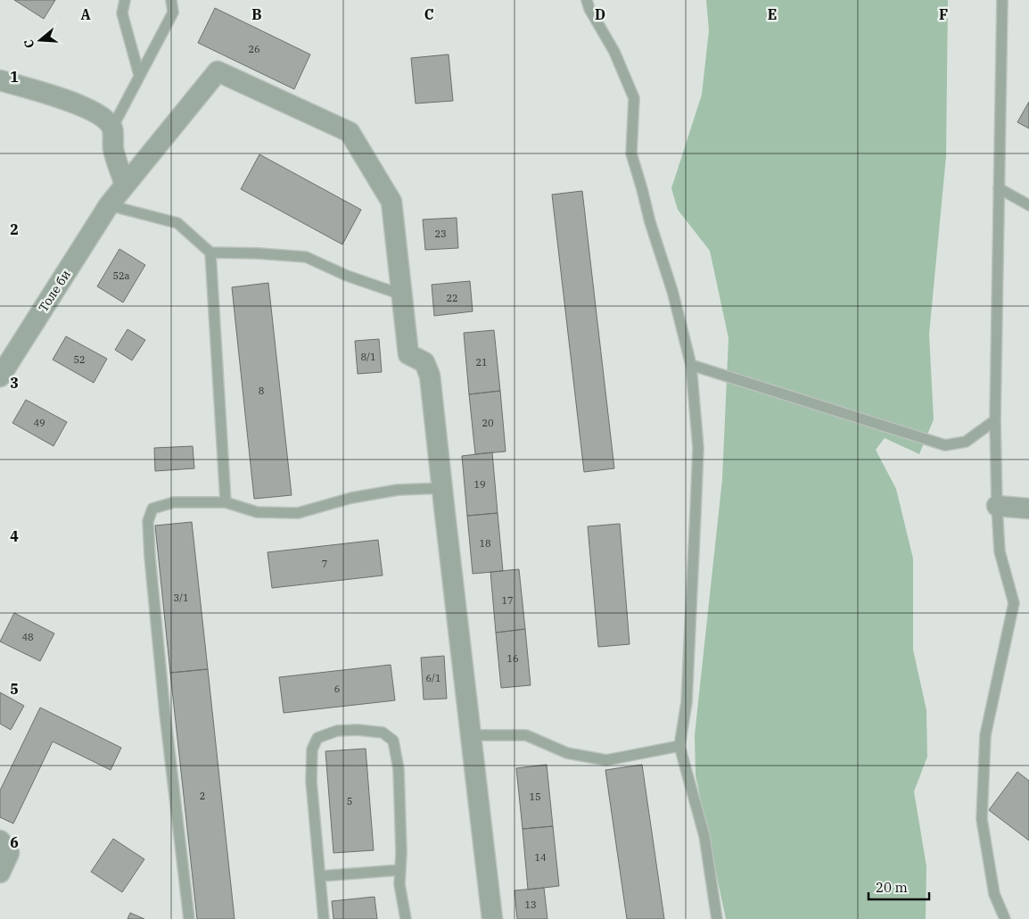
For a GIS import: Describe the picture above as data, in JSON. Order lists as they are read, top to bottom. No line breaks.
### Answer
{"streets":{"street":["Толе би"]},"house_numbers":["26","23","52а","22","8/1","52","21","8","49","20","19","18","7","3/1","17","48","16","6/1","6","2","15","5","14","13"],"scale_bar":"20 m","north":"left","grid":{"columns":["A","B","C","D","E","F"],"rows":["1","2","3","4","5","6"]}}
